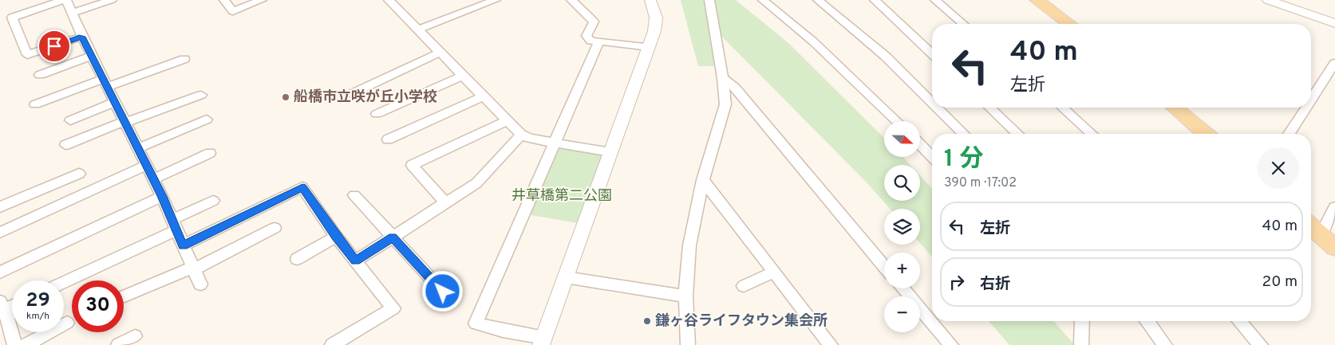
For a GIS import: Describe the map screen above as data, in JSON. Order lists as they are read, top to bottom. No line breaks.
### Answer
{"parks":["井草橋第二公園"],"places":["船橋市立咲が丘小学校","鎌ヶ谷ライフタウン集会所"],"north":"right","page":{"turn":["40 m","左折"],"map_buttons":["+","−"],"heading":["1 分","390 m · 17:02"],"list":[{"name":"左折","value":"40 m"},{"name":"右折","value":"20 m"}],"speed":"29 km/h","limit":"30"}}
